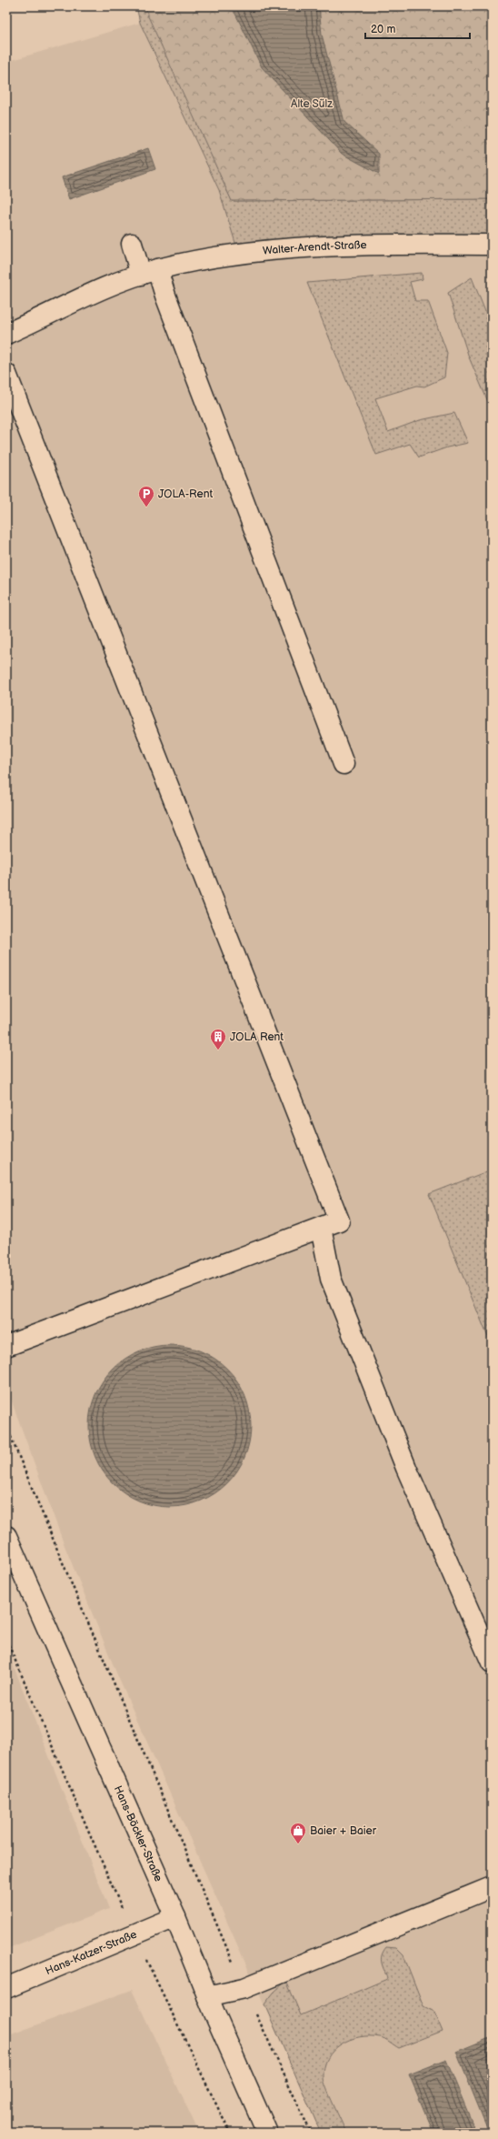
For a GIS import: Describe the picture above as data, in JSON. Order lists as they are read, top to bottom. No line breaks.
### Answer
{"streets":{"street":["Walter-Arendt-Straße","Hans-Böckler-Straße","Hans-Katzer-Straße"]},"crossings":[["Hans-Böckler-Straße","Hans-Katzer-Straße"]],"parks":["Alte Sülz"],"places":{"parking":["JOLA-Rent"],"building":["JOLA Rent"],"shop":["Baier + Baier"]},"scale_bar":"20 m"}
